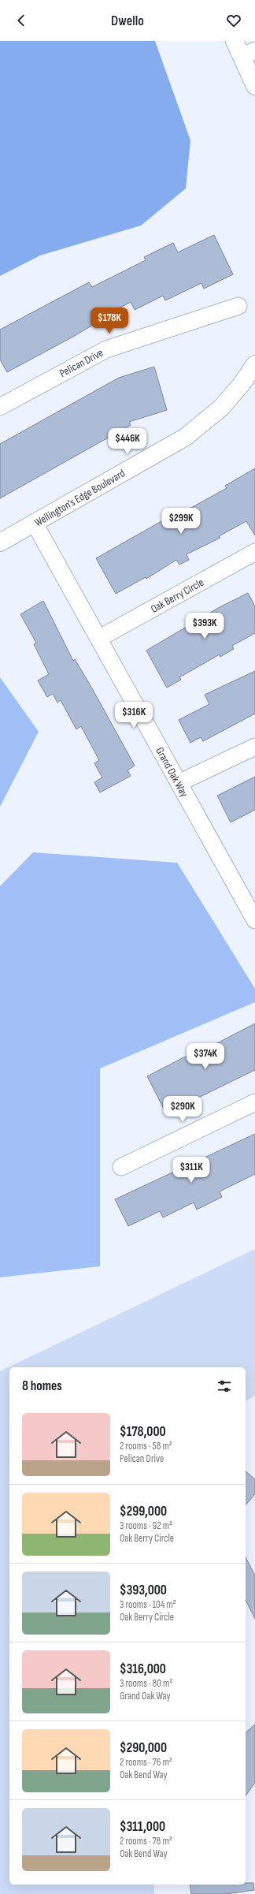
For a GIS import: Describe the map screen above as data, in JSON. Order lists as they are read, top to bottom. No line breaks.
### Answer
{"streets":{"street":["Pelican Drive","Wellington's Edge Boulevard","Oak Berry Circle","Grand Oak Way"]},"crossings":[["Wellington's Edge Boulevard","Grand Oak Way"],["Oak Berry Circle","Grand Oak Way"]],"page":{"header":"Dwello","price":["$178K","$446K","$299K","$393K","$316K","$374K","$290K","$311K"],"heading":"8 homes","list":[{"name":"$178,000","note":"2 rooms · 58 m² · Pelican Drive"},{"name":"$299,000","note":"3 rooms · 92 m² · Oak Berry Circle"},{"name":"$393,000","note":"3 rooms · 104 m² · Oak Berry Circle"},{"name":"$316,000","note":"3 rooms · 80 m² · Grand Oak Way"},{"name":"$290,000","note":"2 rooms · 76 m² · Oak Bend Way"},{"name":"$311,000","note":"2 rooms · 78 m² · Oak Bend Way"}]}}
